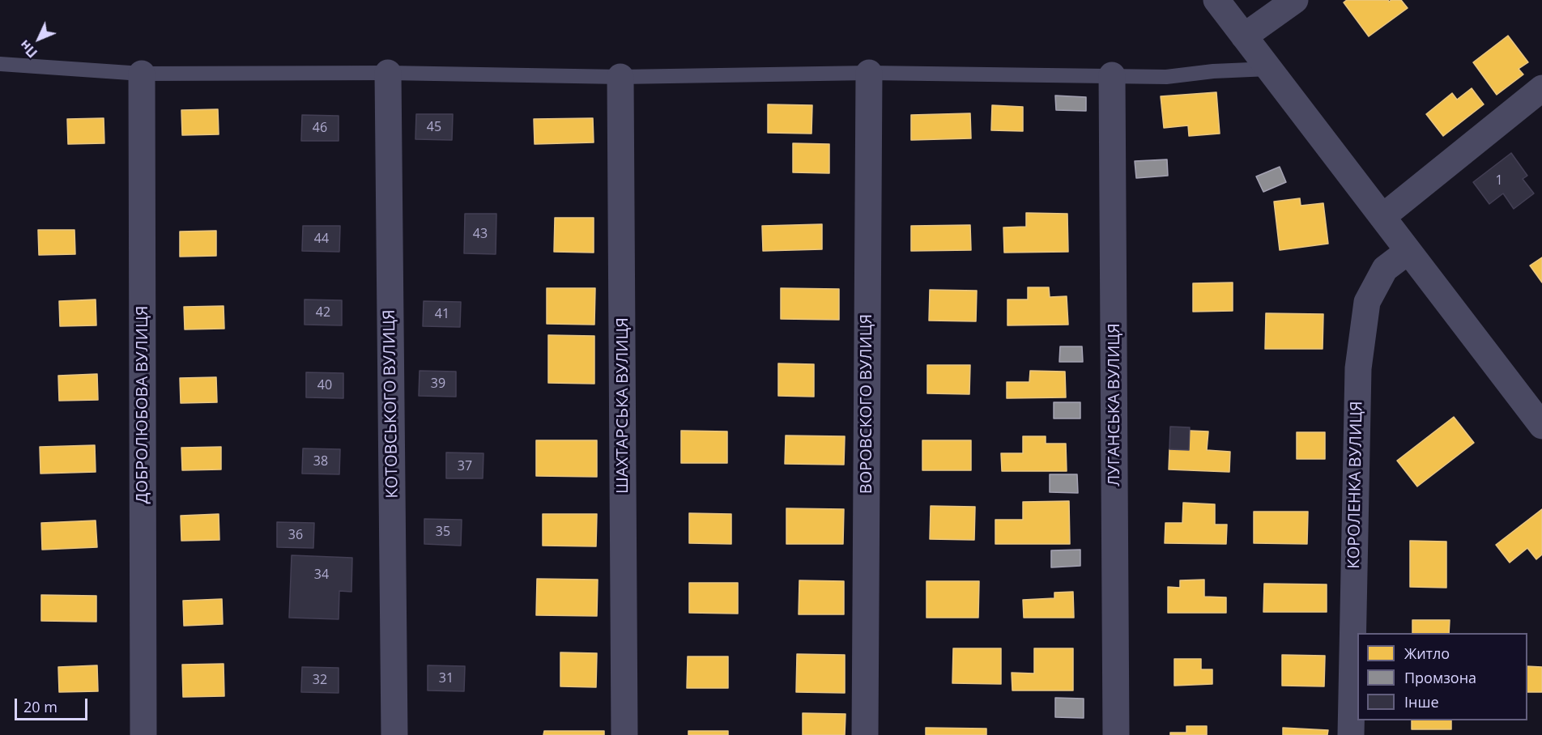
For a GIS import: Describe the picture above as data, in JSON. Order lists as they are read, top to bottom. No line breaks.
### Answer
{"streets":{"street":["КОТОВСЬКОГО ВУЛИЦЯ","ВОРОВСКОГО ВУЛИЦЯ","ДОБРОЛЮБОВА ВУЛИЦЯ","ЛУГАНСЬКА ВУЛИЦЯ","ШАХТАРСЬКА ВУЛИЦЯ","КОРОЛЕНКА ВУЛИЦЯ"]},"house_numbers":["45","46","1","43","44","42","41","39","40","38","37","35","36","34","31","32"],"legend":["Житло","Промзона","Інше"],"scale_bar":"20 m","north":"bottom left"}
